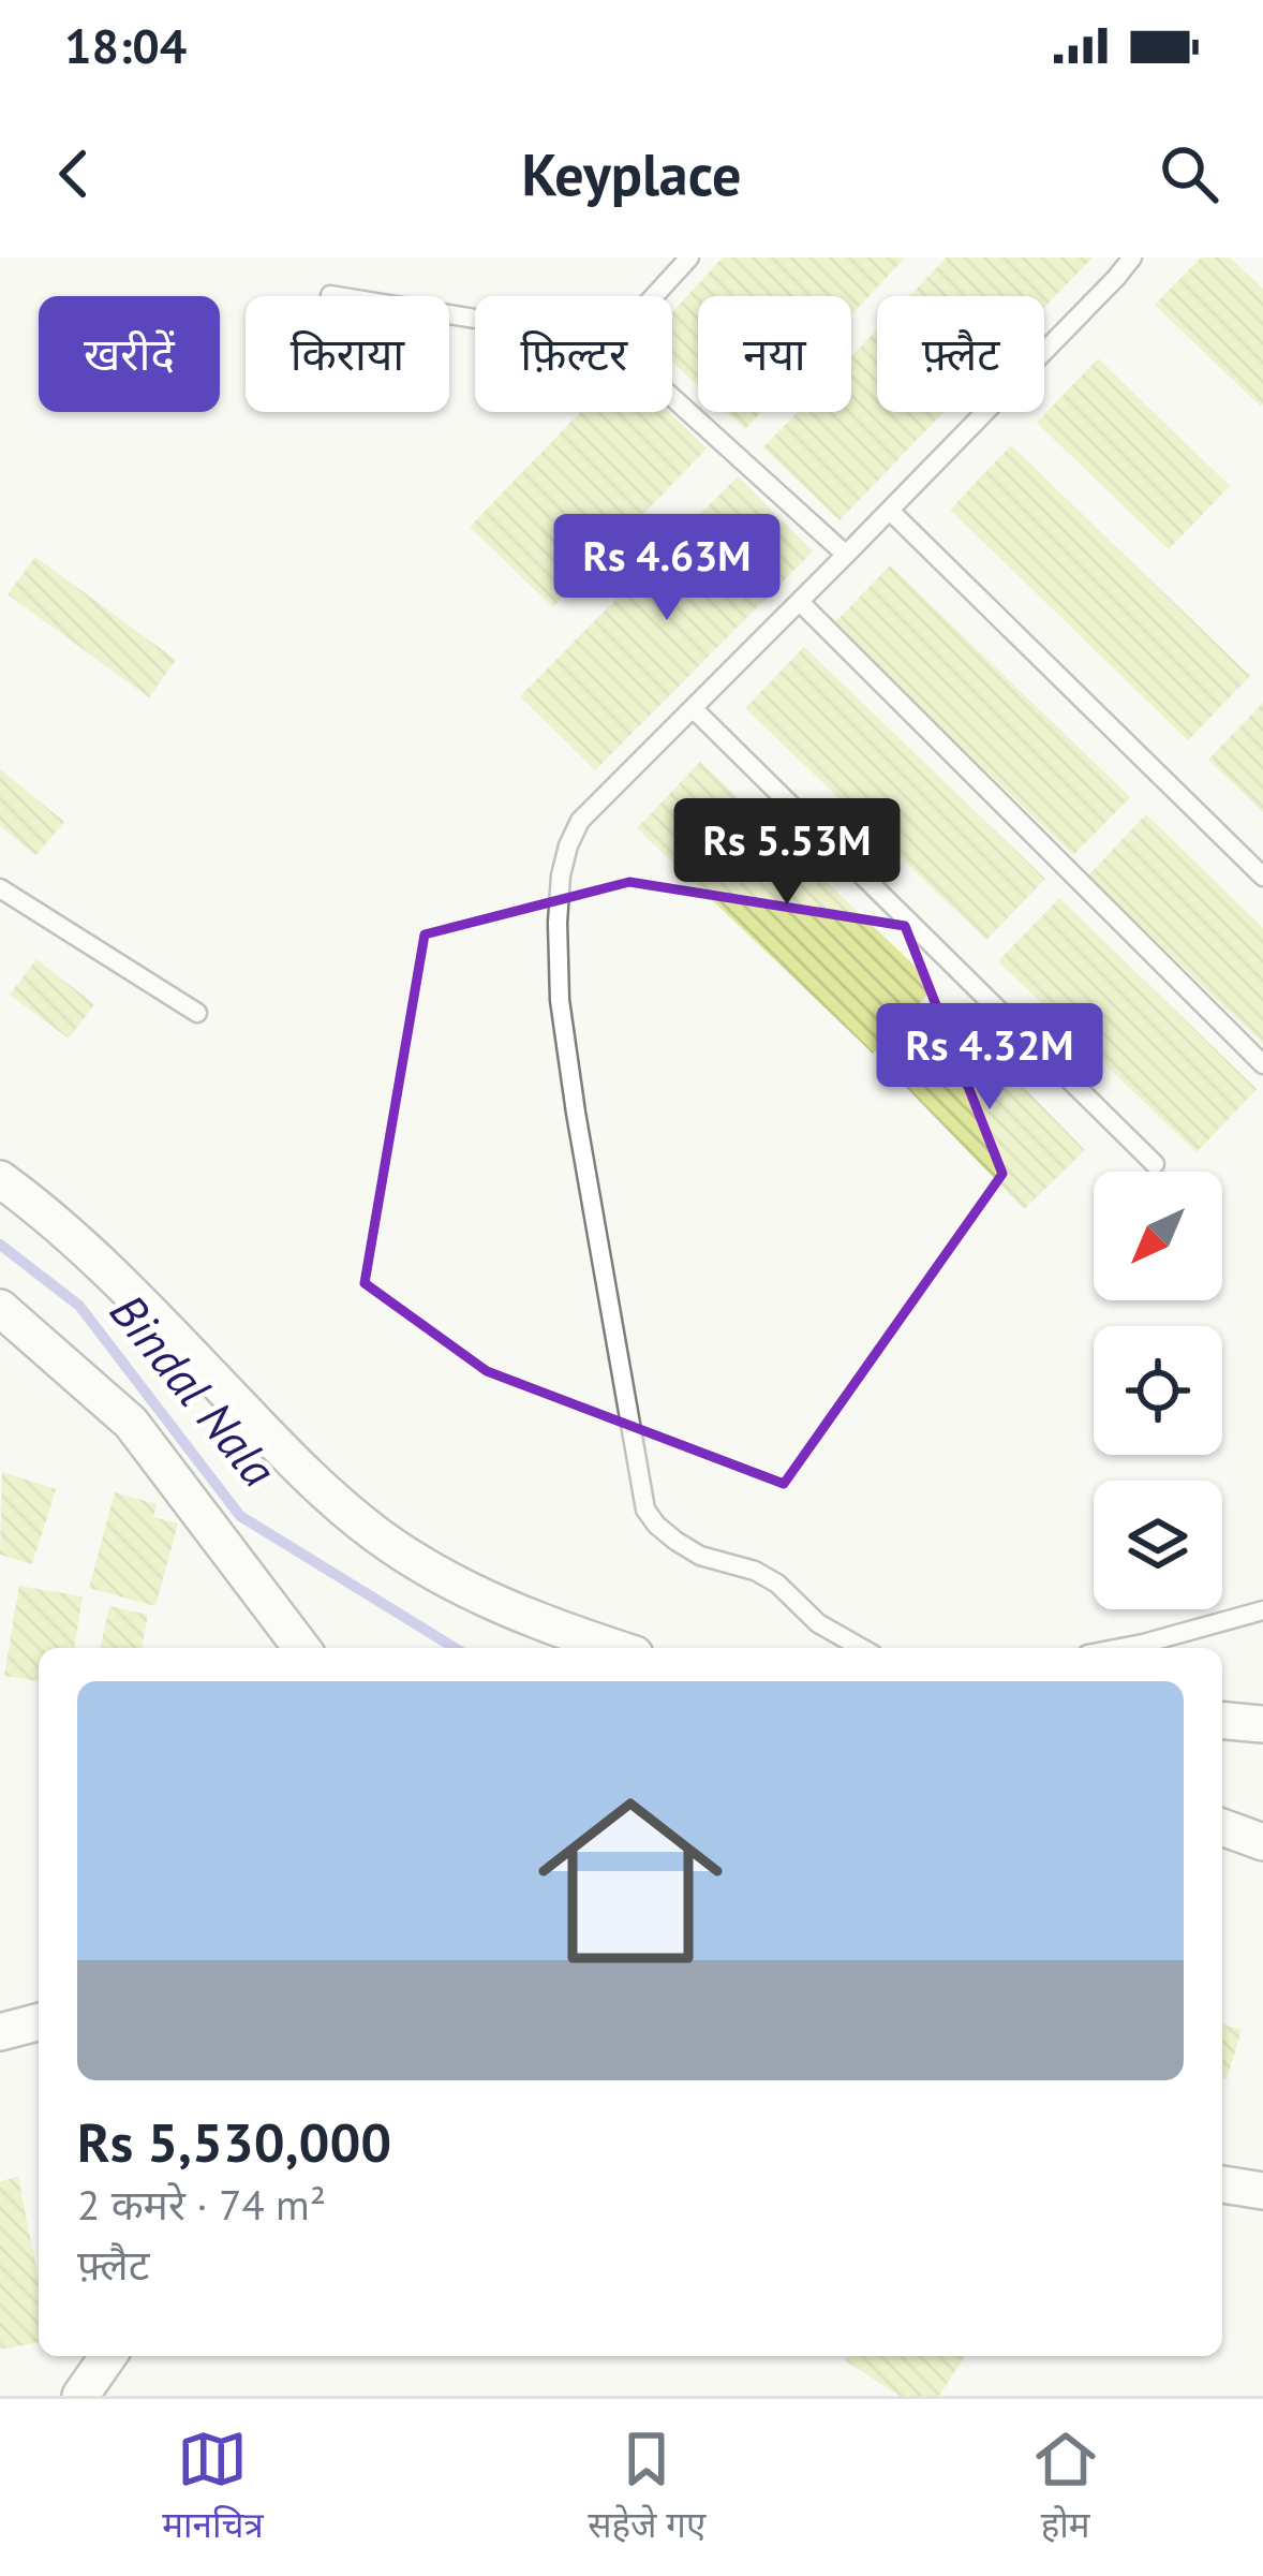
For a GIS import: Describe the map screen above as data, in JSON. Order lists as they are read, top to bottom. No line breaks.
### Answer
{"water":["Bindal Nala"],"north":"bottom left","page":{"status":"18:04","header":"Keyplace","chip":["खरीदें","किराया","फ़िल्टर","नया","फ़्लैट"],"price":["Rs 4.63M","Rs 5.53M","Rs 4.32M"],"list":[{"name":"Rs 5,530,000","note":"2 कमरे · 74 m² · फ़्लैट"}],"tabs":["मानचित्र","सहेजे गए","होम"]}}
